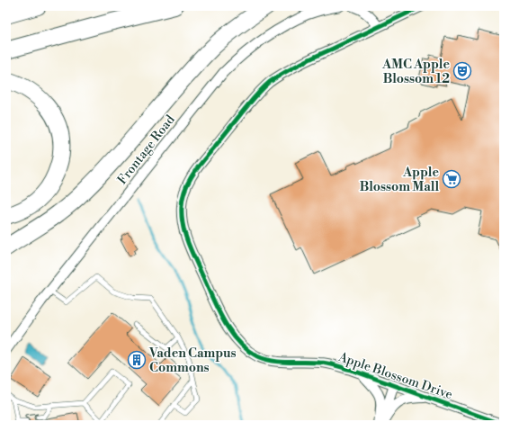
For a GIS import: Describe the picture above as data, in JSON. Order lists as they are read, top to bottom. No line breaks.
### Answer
{"streets":{"street":["Frontage Road","Apple Blossom Drive"]},"places":{"theatre":["AMC Apple Blossom 12"],"supermarket":["Apple Blossom Mall"],"building":["Vaden Campus Commons"]}}
